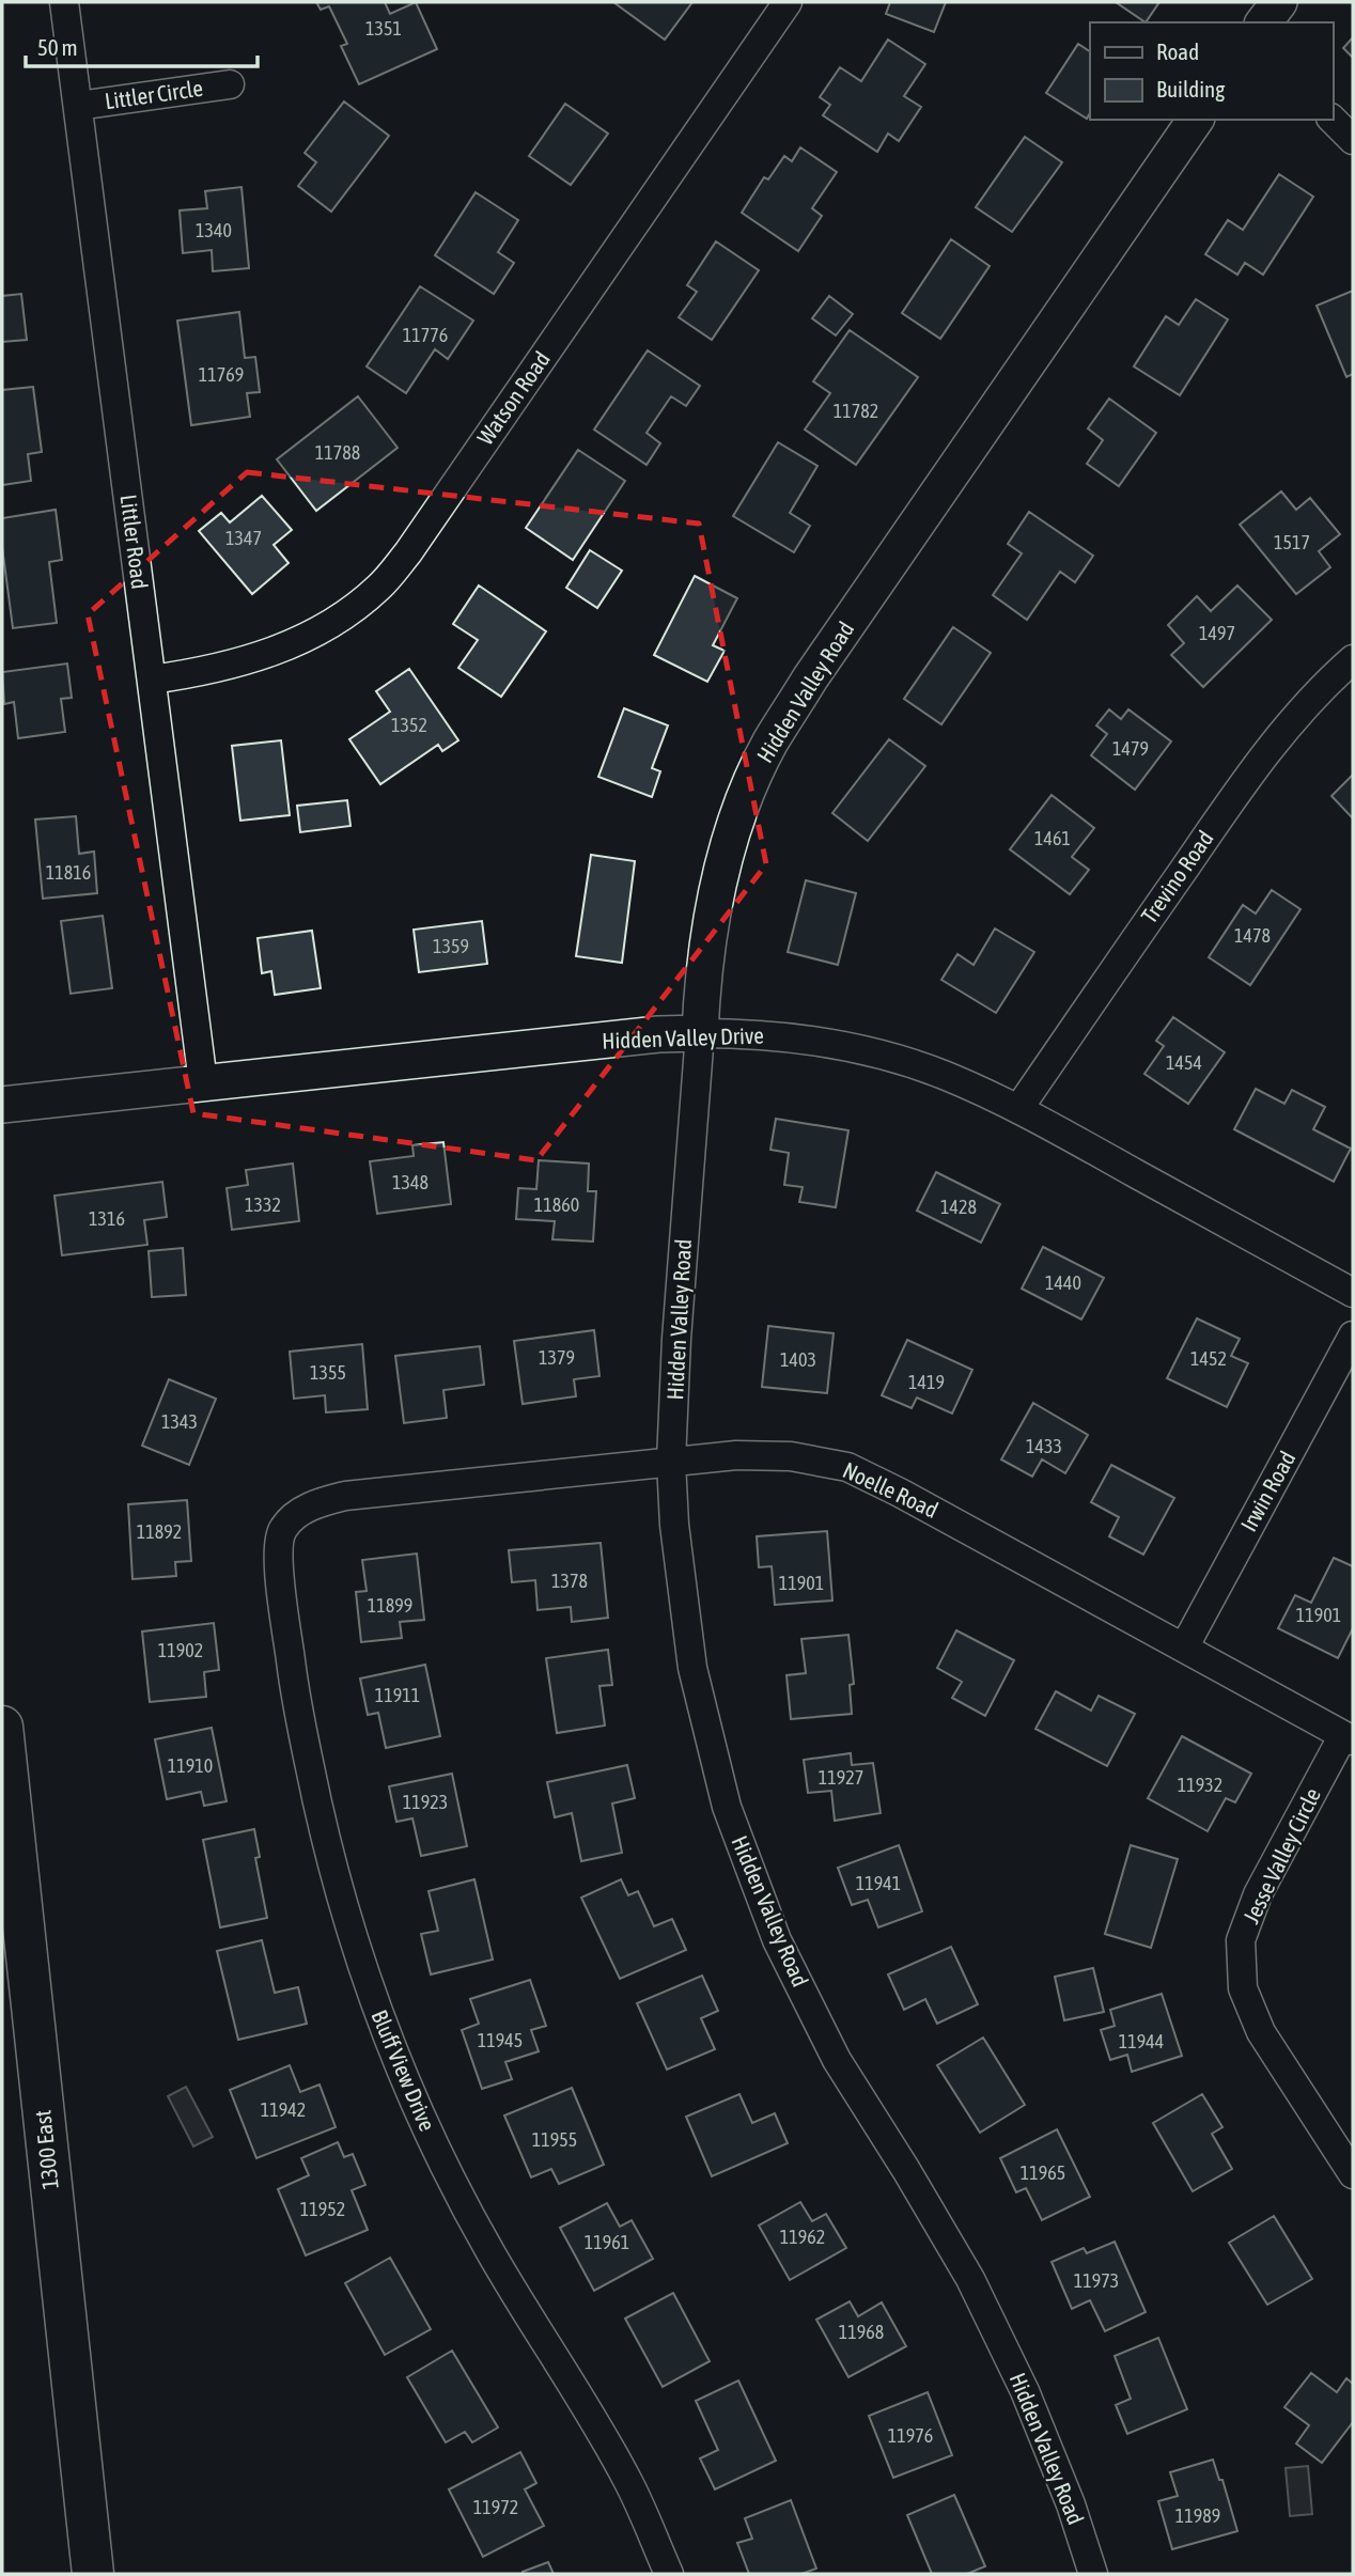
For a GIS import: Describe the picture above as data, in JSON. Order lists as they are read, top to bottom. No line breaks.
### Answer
{"streets":{"main road":["1300 East"],"street":["Littler Circle","Watson Road","Littler Road","Hidden Valley Road","Trevino Road","Hidden Valley Drive","Noelle Road","Irwin Road","Jesse Valley Circle","Bluff View Drive"]},"crossings":[["Littler Circle","Littler Road"],["Watson Road","Littler Road"],["Littler Road","Hidden Valley Drive"],["Hidden Valley Road","Hidden Valley Drive"],["Hidden Valley Road","Noelle Road"],["Trevino Road","Hidden Valley Drive"],["Noelle Road","Irwin Road"],["Noelle Road","Jesse Valley Circle"],["Noelle Road","Bluff View Drive"]],"house_numbers":["1351","1340","11776","11769","11782","11788","1347","1517","1497","1352","1479","1461","11816","1478","1359","1454","1348","1332","11860","1428","1316","1440","1379","1452","1403","1355","1419","1343","1433","11892","1378","11901","11899","11901","11902","11911","11910","11927","11932","11923","11941","11945","11944","11942","11955","11965","11952","11962","11961","11973","11968","11976","11972","11989"],"legend":["Road","Building"],"scale_bar":"50 m"}
